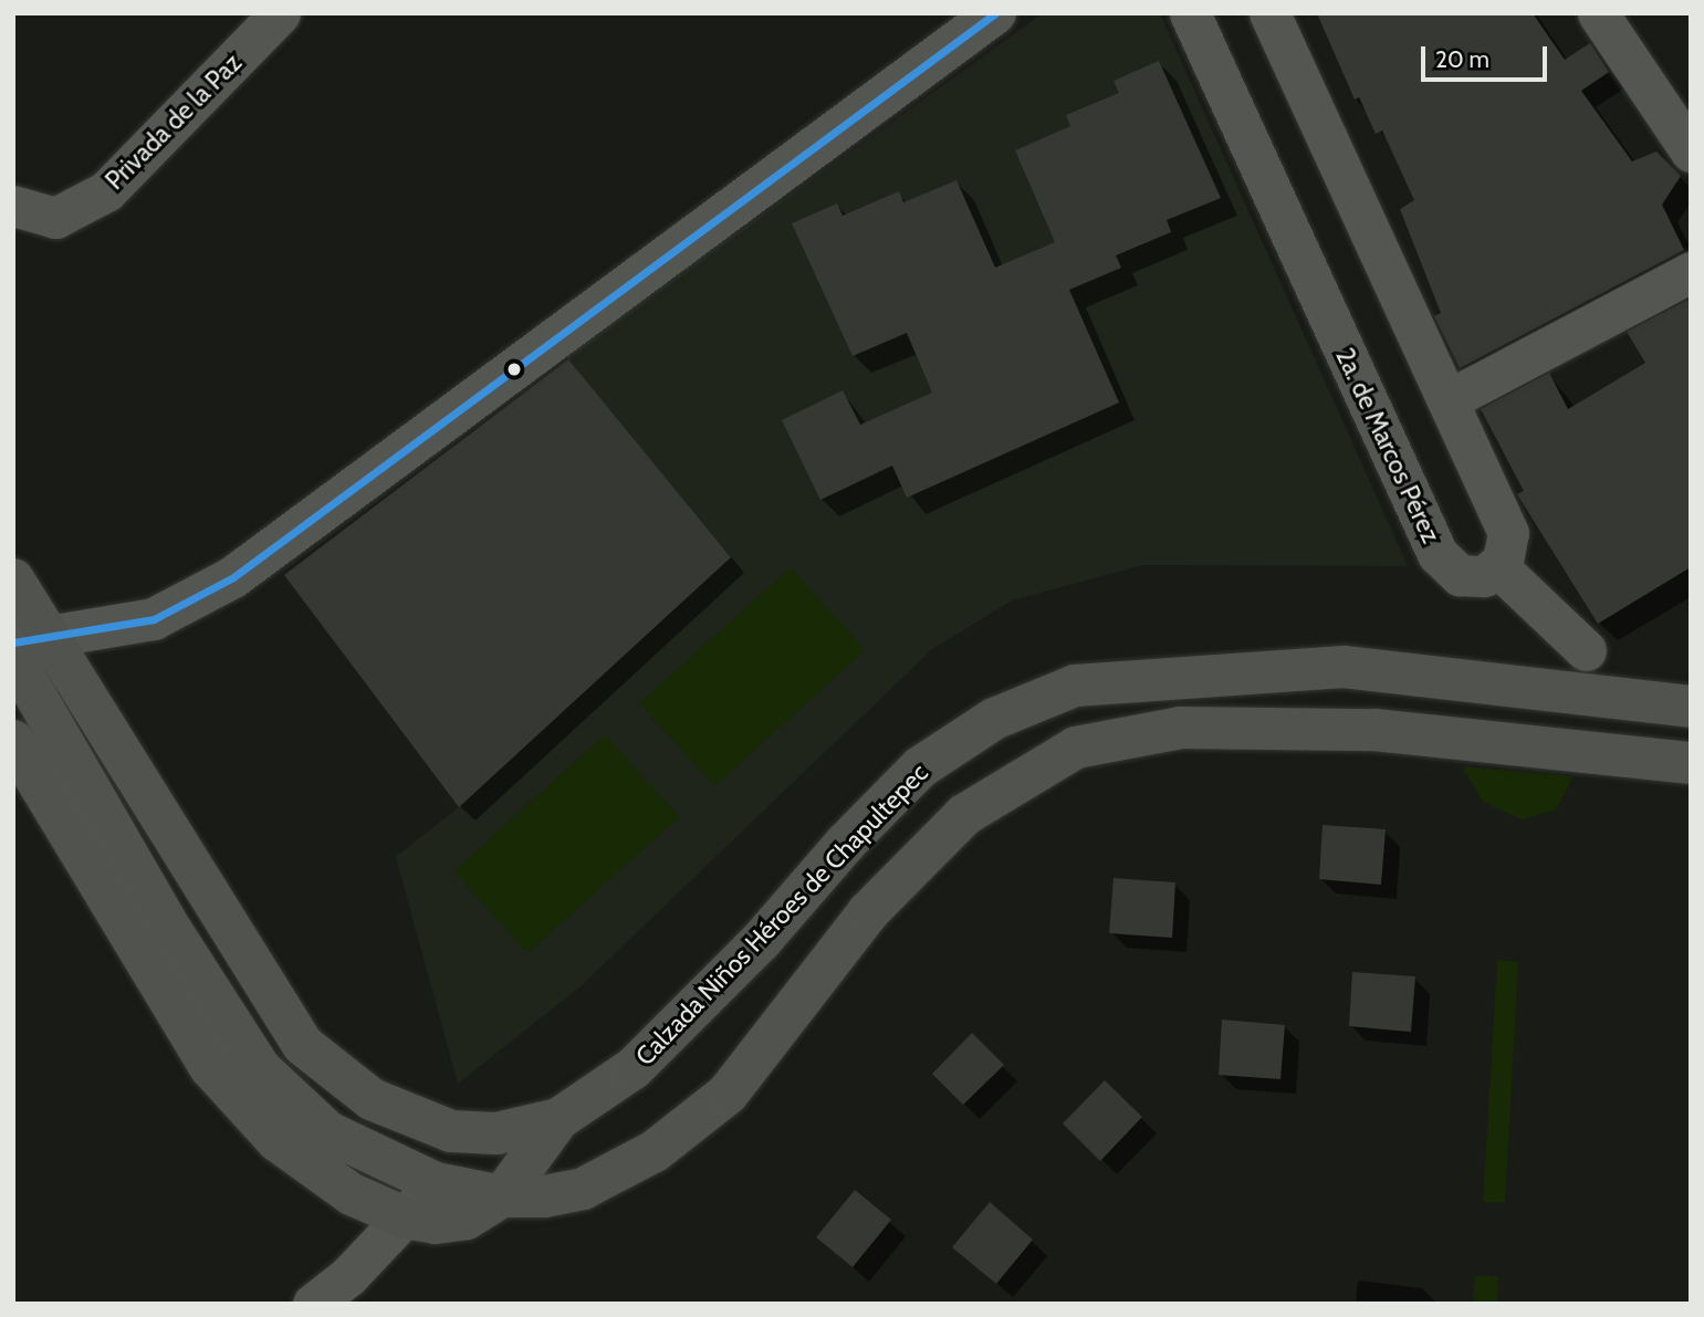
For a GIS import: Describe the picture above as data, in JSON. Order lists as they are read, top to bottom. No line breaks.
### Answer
{"streets":{"main road":["Calzada Niños Héroes de Chapultepec"],"street":["Privada de la Paz","2a. de Marcos Pérez"]},"scale_bar":"20 m"}
